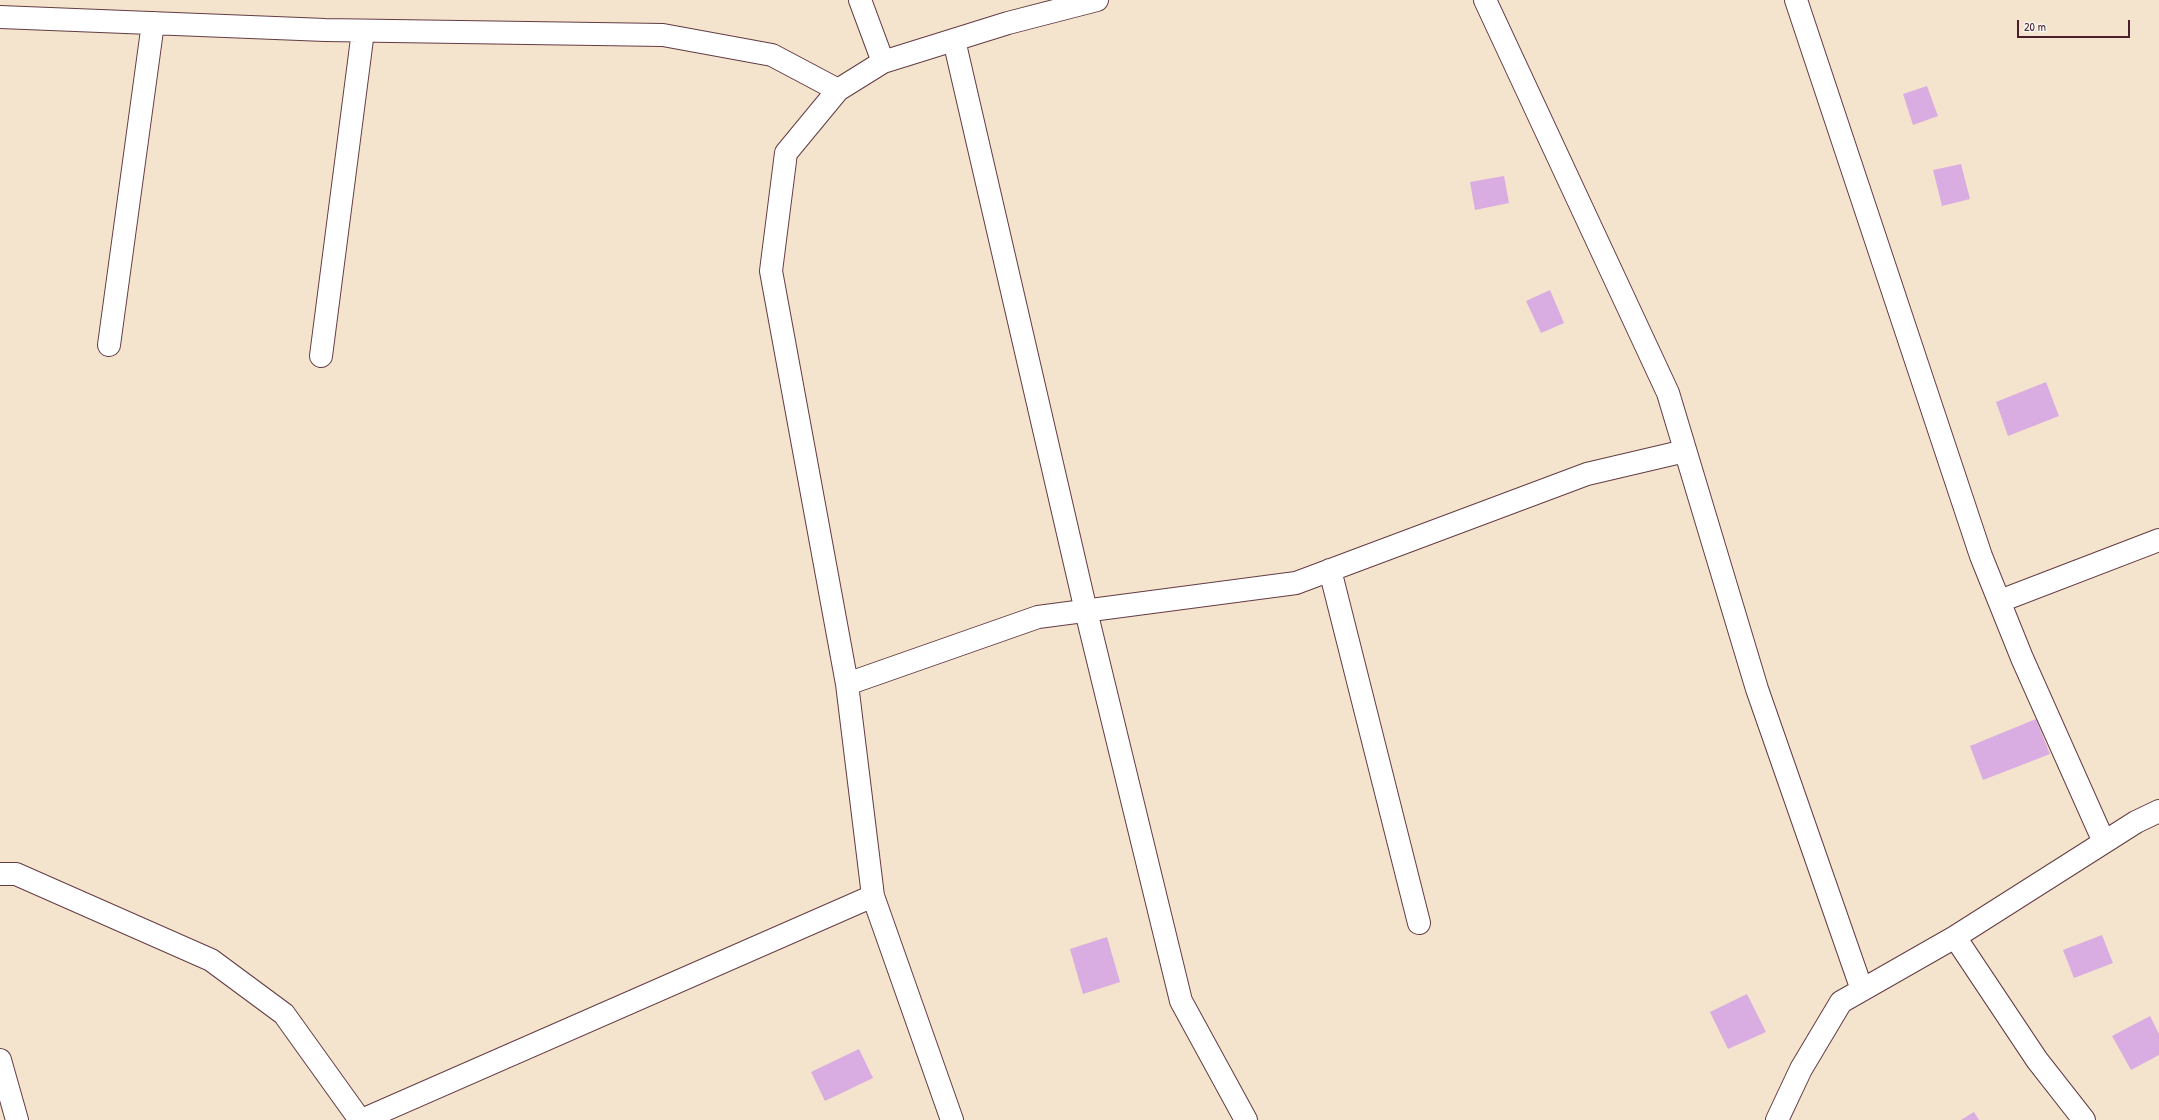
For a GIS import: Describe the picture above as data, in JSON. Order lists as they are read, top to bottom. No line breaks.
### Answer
{"scale_bar":"20 m"}
